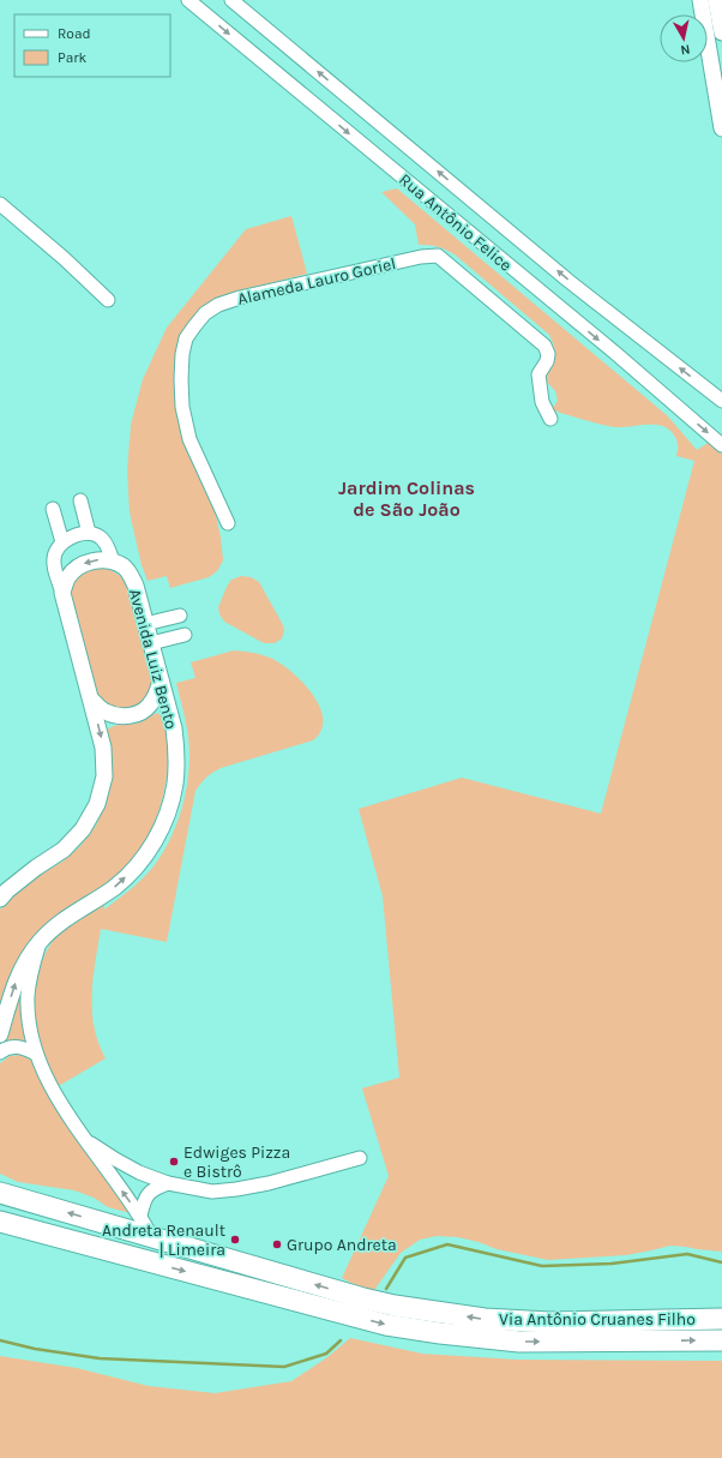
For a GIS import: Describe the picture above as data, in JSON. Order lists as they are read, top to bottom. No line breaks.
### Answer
{"streets":{"main road":["Via Antônio Cruanes Filho"],"street":["Rua Antônio Felice","Alameda Lauro Goriel","Avenida Luiz Bento"]},"one_way":["Avenida Luiz Bento"],"districts":["Jardim Colinas de São João"],"places":["Edwiges Pizza e Bistrô","Andreta Renault | Limeira","Grupo Andreta"],"legend":["Road","Park"],"north":"bottom"}
